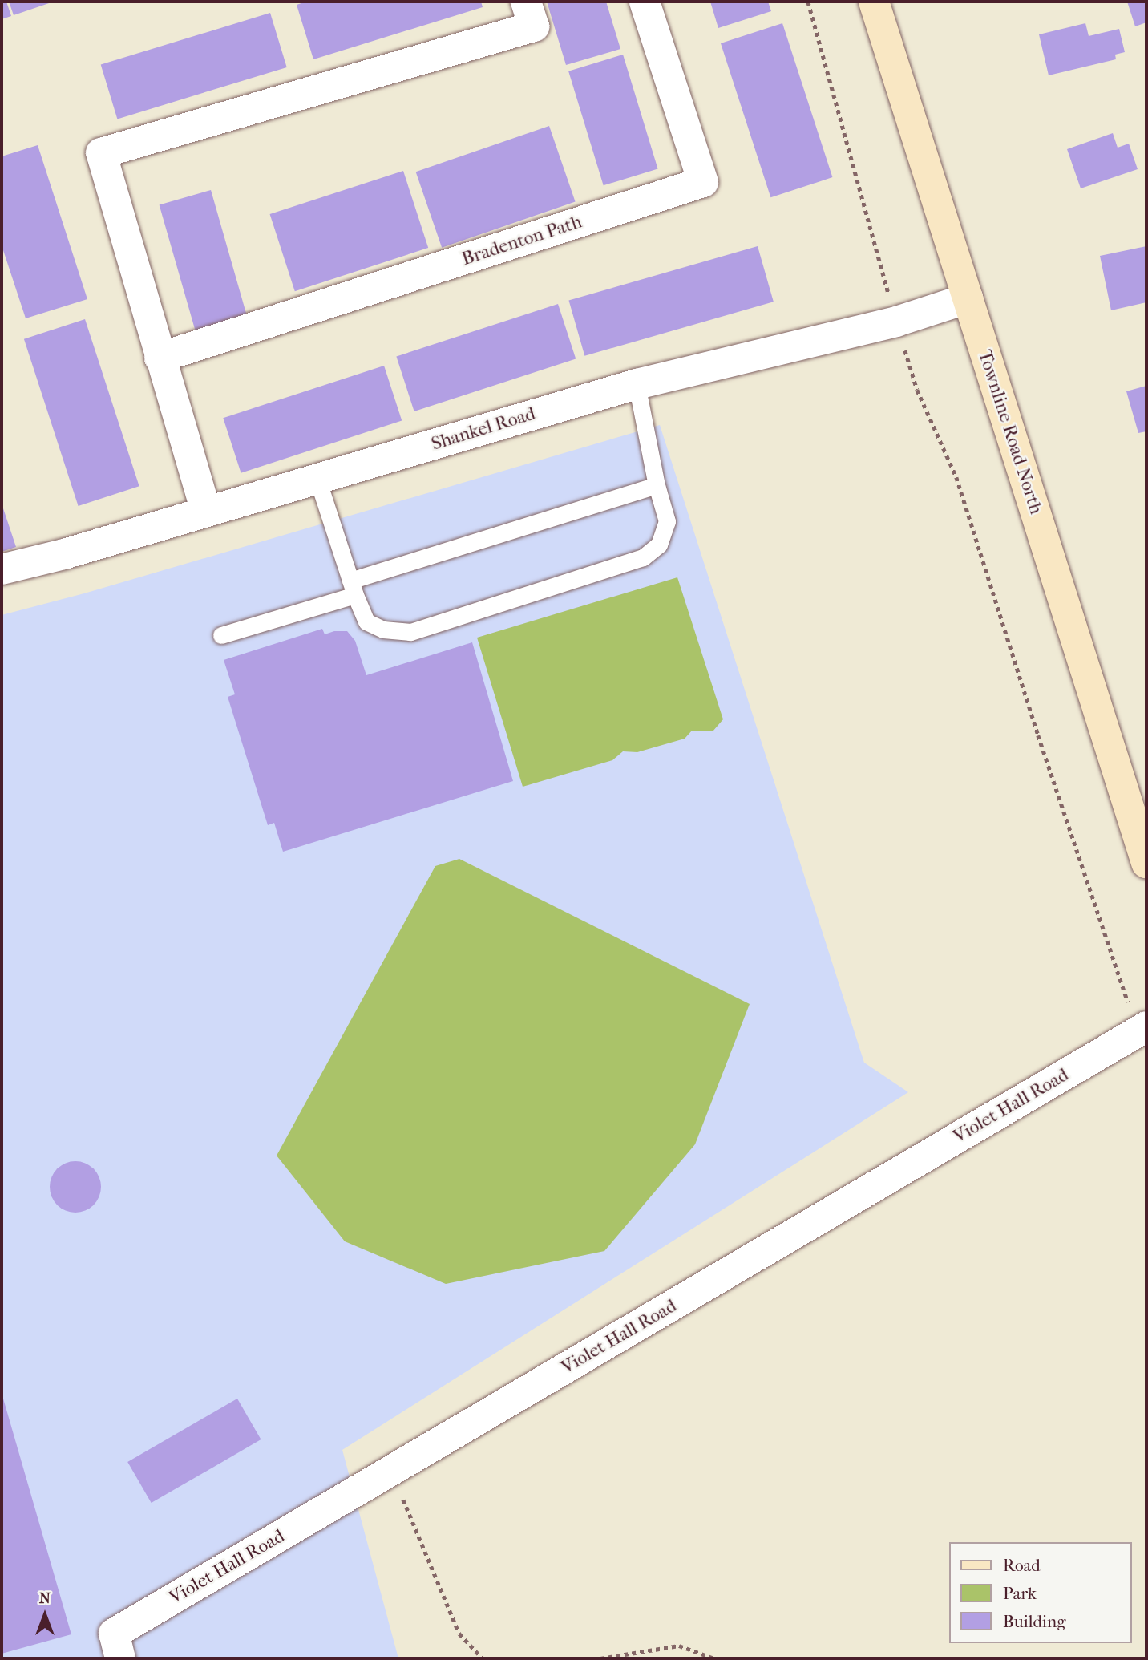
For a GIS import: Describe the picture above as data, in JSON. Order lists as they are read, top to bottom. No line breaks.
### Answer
{"streets":{"main road":["Townline Road North"],"street":["Bradenton Path","Shankel Road","Violet Hall Road"]},"crossings":[["Shankel Road","Townline Road North"]],"legend":["Road","Park","Building"],"north":"top"}
